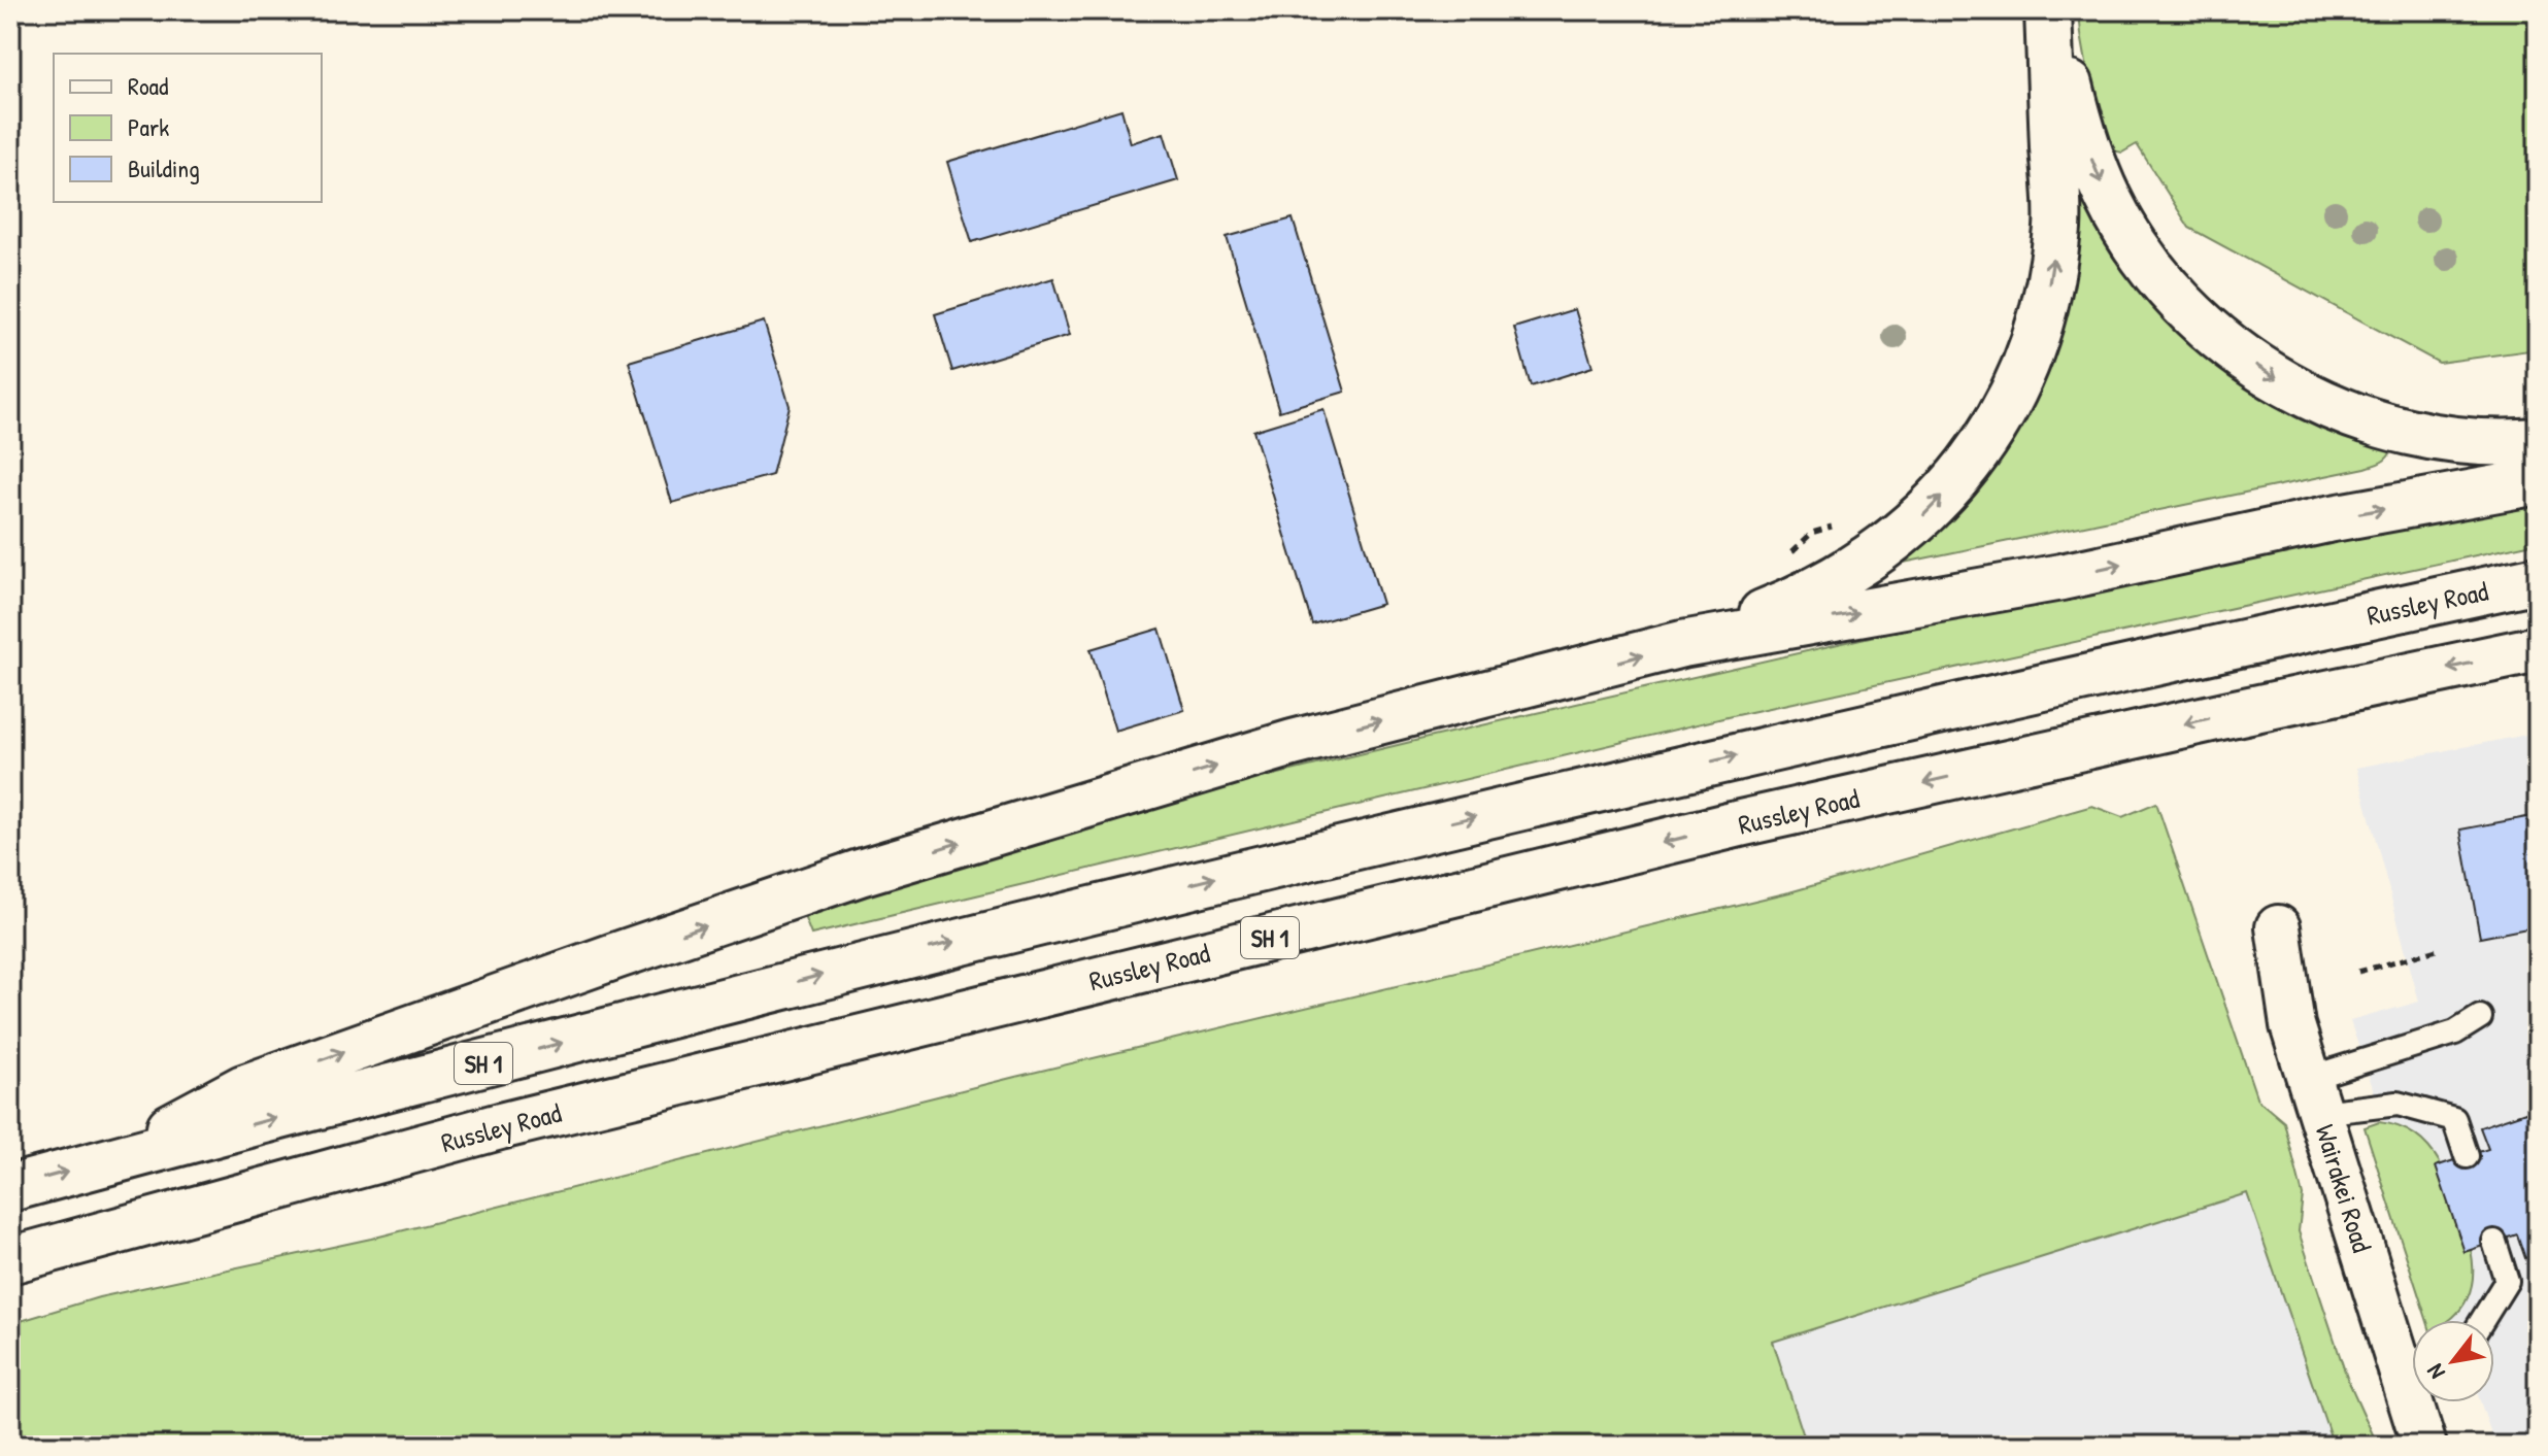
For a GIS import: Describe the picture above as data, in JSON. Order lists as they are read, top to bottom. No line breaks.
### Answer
{"streets":{"highway":["Russley Road","SH 1"],"street":["Wairakei Road"]},"legend":["Road","Park","Building"],"north":"bottom left"}
